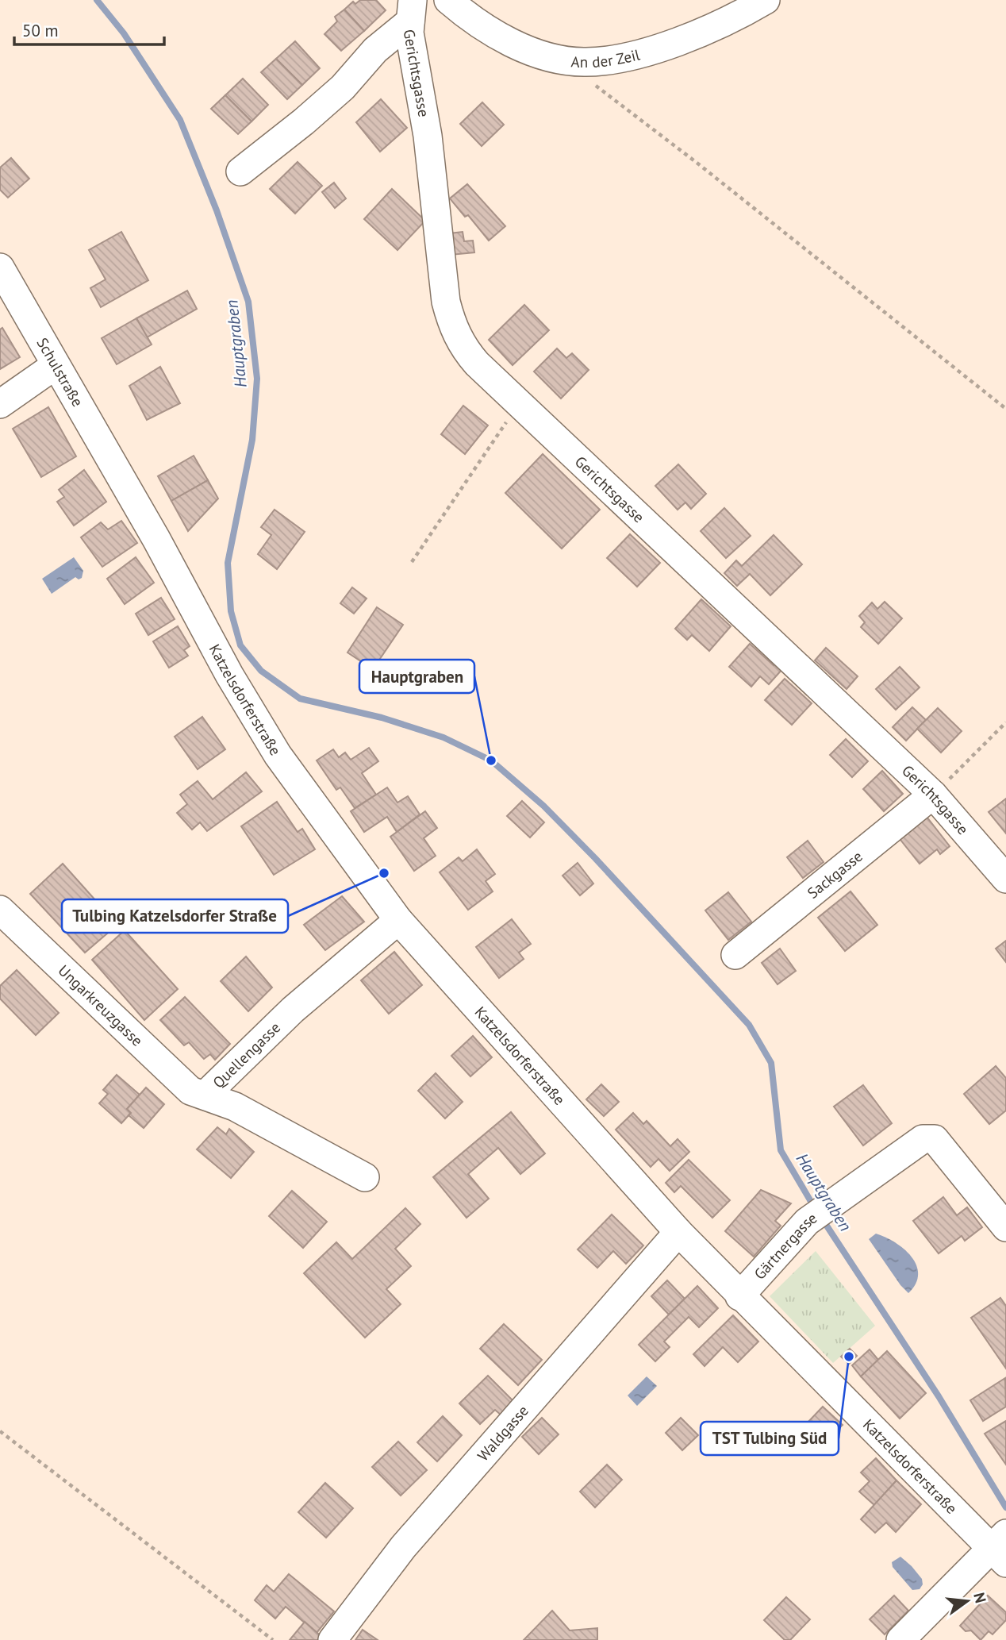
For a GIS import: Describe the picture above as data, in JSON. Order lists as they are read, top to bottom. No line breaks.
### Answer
{"streets":{"street":["An der Zeil","Gerichtsgasse","Schulstraße","Katzelsdorferstraße","Sackgasse","Ungarkreuzgasse","Quellengasse","Gärtnergasse","Waldgasse"]},"crossings":[["Gerichtsgasse","Sackgasse"],["Schulstraße","Katzelsdorferstraße"],["Katzelsdorferstraße","Quellengasse"],["Katzelsdorferstraße","Gärtnergasse"],["Katzelsdorferstraße","Waldgasse"],["Ungarkreuzgasse","Quellengasse"]],"water":["Hauptgraben"],"places":["Hauptgraben","Tulbing Katzelsdorfer Straße","TST Tulbing Süd"],"scale_bar":"50 m","north":"right"}
